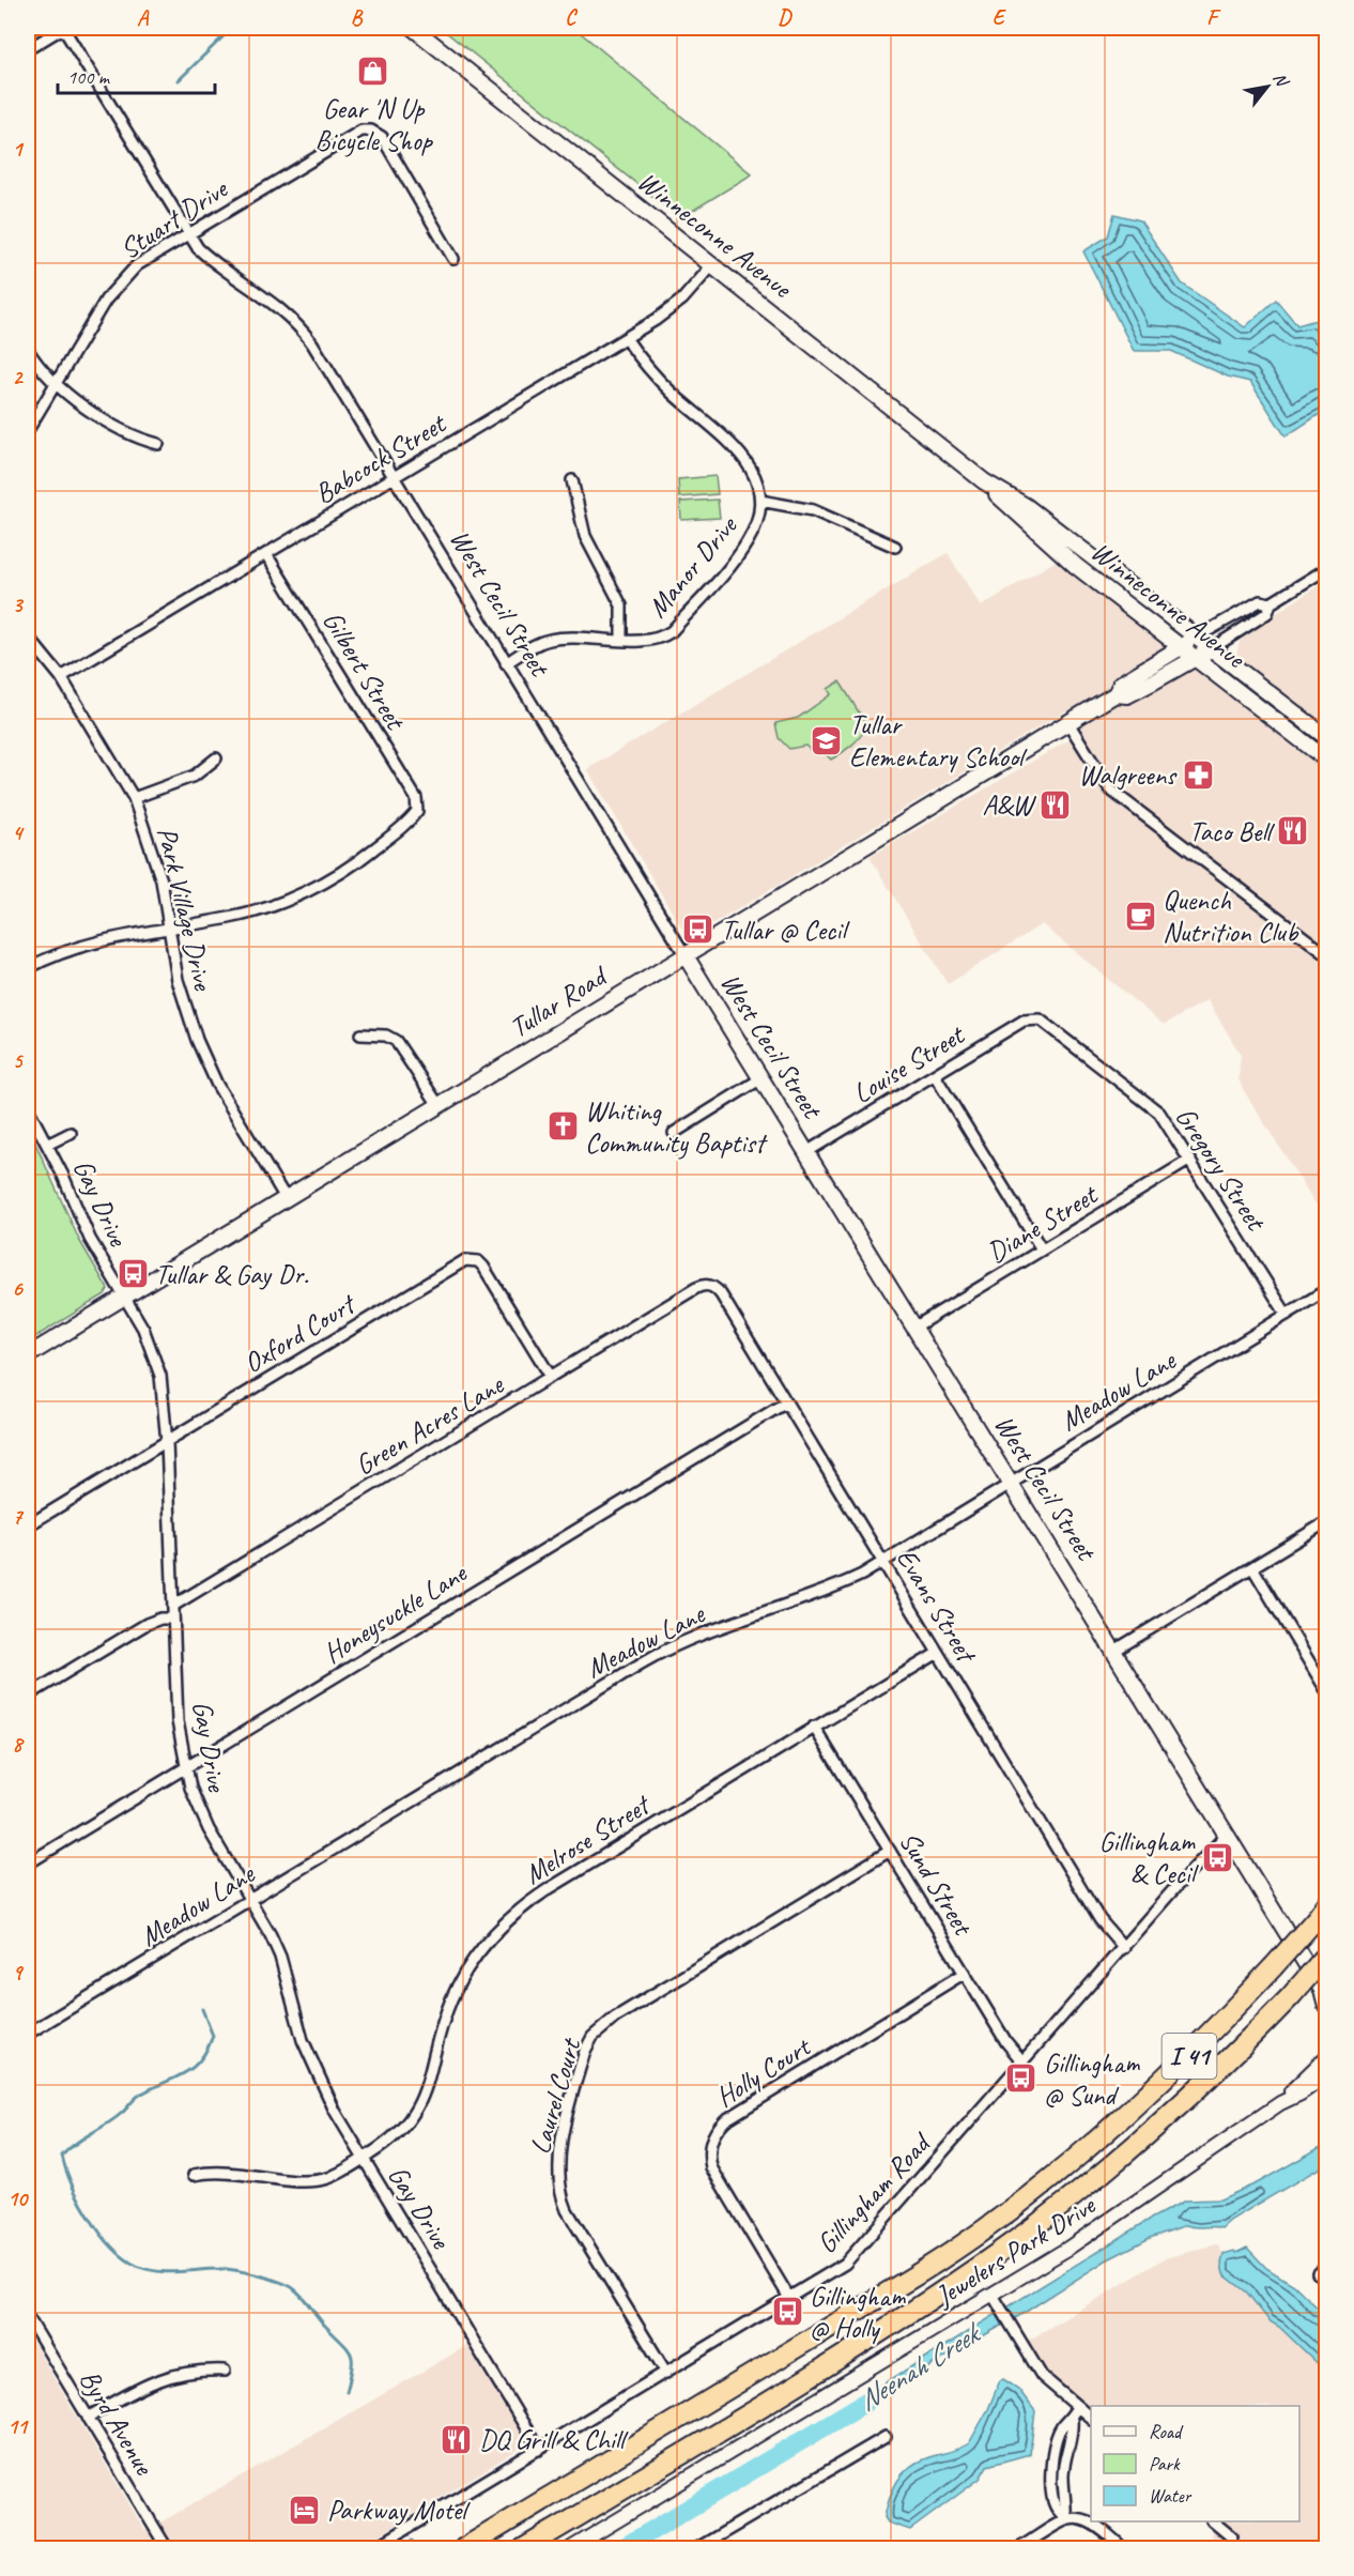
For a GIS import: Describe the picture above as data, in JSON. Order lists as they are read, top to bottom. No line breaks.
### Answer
{"streets":{"highway":["I 41"],"main road":["Winneconne Avenue","West Cecil Street","Tullar Road"],"street":["Stuart Drive","Babcock Street","Manor Drive","Gilbert Street","Park Village Drive","Louise Street","Gregory Street","Gay Drive","Diane Street","Oxford Court","Meadow Lane","Green Acres Lane","Evans Street","Honeysuckle Lane","Melrose Street","Sund Street","Holly Court","Laurel Court","Gillingham Road","Jewelers Park Drive","Byrd Avenue"]},"crossings":[["Stuart Drive","West Cecil Street"],["Winneconne Avenue","Babcock Street"],["Winneconne Avenue","Tullar Road"],["Babcock Street","Manor Drive"],["Babcock Street","West Cecil Street"],["Babcock Street","Gilbert Street"],["Babcock Street","Park Village Drive"],["Manor Drive","West Cecil Street"],["West Cecil Street","Tullar Road"],["West Cecil Street","Louise Street"],["West Cecil Street","Diane Street"],["West Cecil Street","Meadow Lane"],["West Cecil Street","Gillingham Road"],["Gilbert Street","Park Village Drive"],["Park Village Drive","Tullar Road"],["Tullar Road","Gay Drive"],["Louise Street","Gregory Street"],["Gregory Street","Diane Street"],["Gregory Street","Meadow Lane"],["Gay Drive","Oxford Court"],["Gay Drive","Meadow Lane"],["Gay Drive","Green Acres Lane"],["Gay Drive","Honeysuckle Lane"],["Gay Drive","Melrose Street"],["Gay Drive","Gillingham Road"],["Oxford Court","Green Acres Lane"],["Meadow Lane","Evans Street"],["Green Acres Lane","Evans Street"],["Evans Street","Honeysuckle Lane"],["Evans Street","Melrose Street"],["Evans Street","Gillingham Road"],["Melrose Street","Sund Street"],["Sund Street","Holly Court"],["Sund Street","Laurel Court"],["Sund Street","Gillingham Road"],["Holly Court","Gillingham Road"],["Laurel Court","Gillingham Road"]],"water":["Neenah Creek"],"places":{"shop":["Gear 'N Up Bicycle Shop"],"school or university":["Tullar Elementary School"],"pharmacy":["Walgreens"],"restaurant":["A&W","Taco Bell","DQ Grill & Chill"],"cafe":["Quench Nutrition Club"],"bus stop":["Tullar @ Cecil","Tullar & Gay Dr.","Gillingham & Cecil","Gillingham @ Sund","Gillingham @ Holly"],"church":["Whiting Community Baptist"],"hotel":["Parkway Motel"]},"legend":["Road","Park","Water"],"scale_bar":"100 m","north":"top right","grid":{"columns":["A","B","C","D","E","F"],"rows":["1","2","3","4","5","6","7","8","9","10","11"]}}
